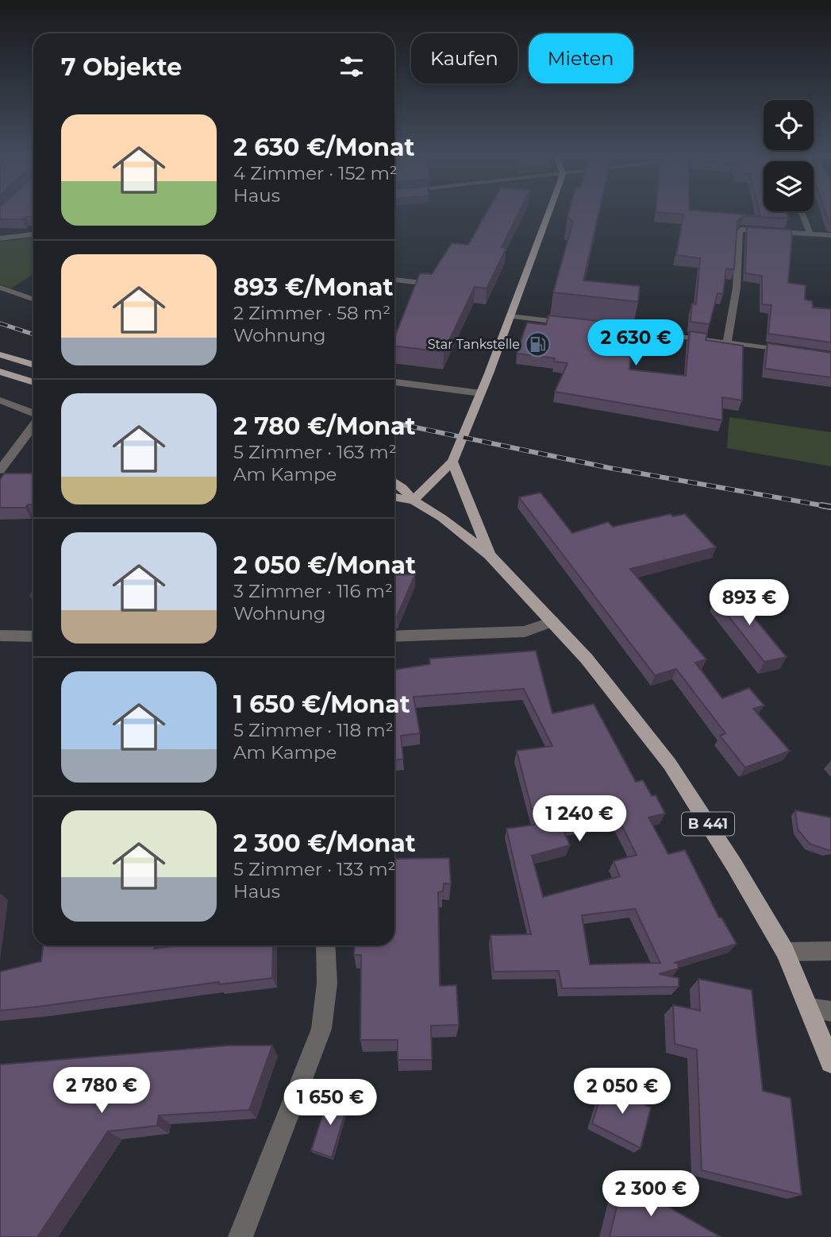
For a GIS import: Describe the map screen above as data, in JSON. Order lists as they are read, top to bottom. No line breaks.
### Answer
{"streets":{"main road":["B 441"]},"places":{"fuel station":["Star Tankstelle"]},"page":{"chip":["Kaufen","Mieten"],"heading":"7 Objekte","list":[{"name":"2 630 €/Monat","note":"4 Zimmer · 152 m² · Haus"},{"name":"893 €/Monat","note":"2 Zimmer · 58 m² · Wohnung"},{"name":"2 780 €/Monat","note":"5 Zimmer · 163 m² · Am Kampe"},{"name":"2 050 €/Monat","note":"3 Zimmer · 116 m² · Wohnung"},{"name":"1 650 €/Monat","note":"5 Zimmer · 118 m² · Am Kampe"},{"name":"2 300 €/Monat","note":"5 Zimmer · 133 m² · Haus"}],"price":["2 630 €","893 €","1 240 €","2 780 €","2 050 €","1 650 €","2 300 €"]}}
